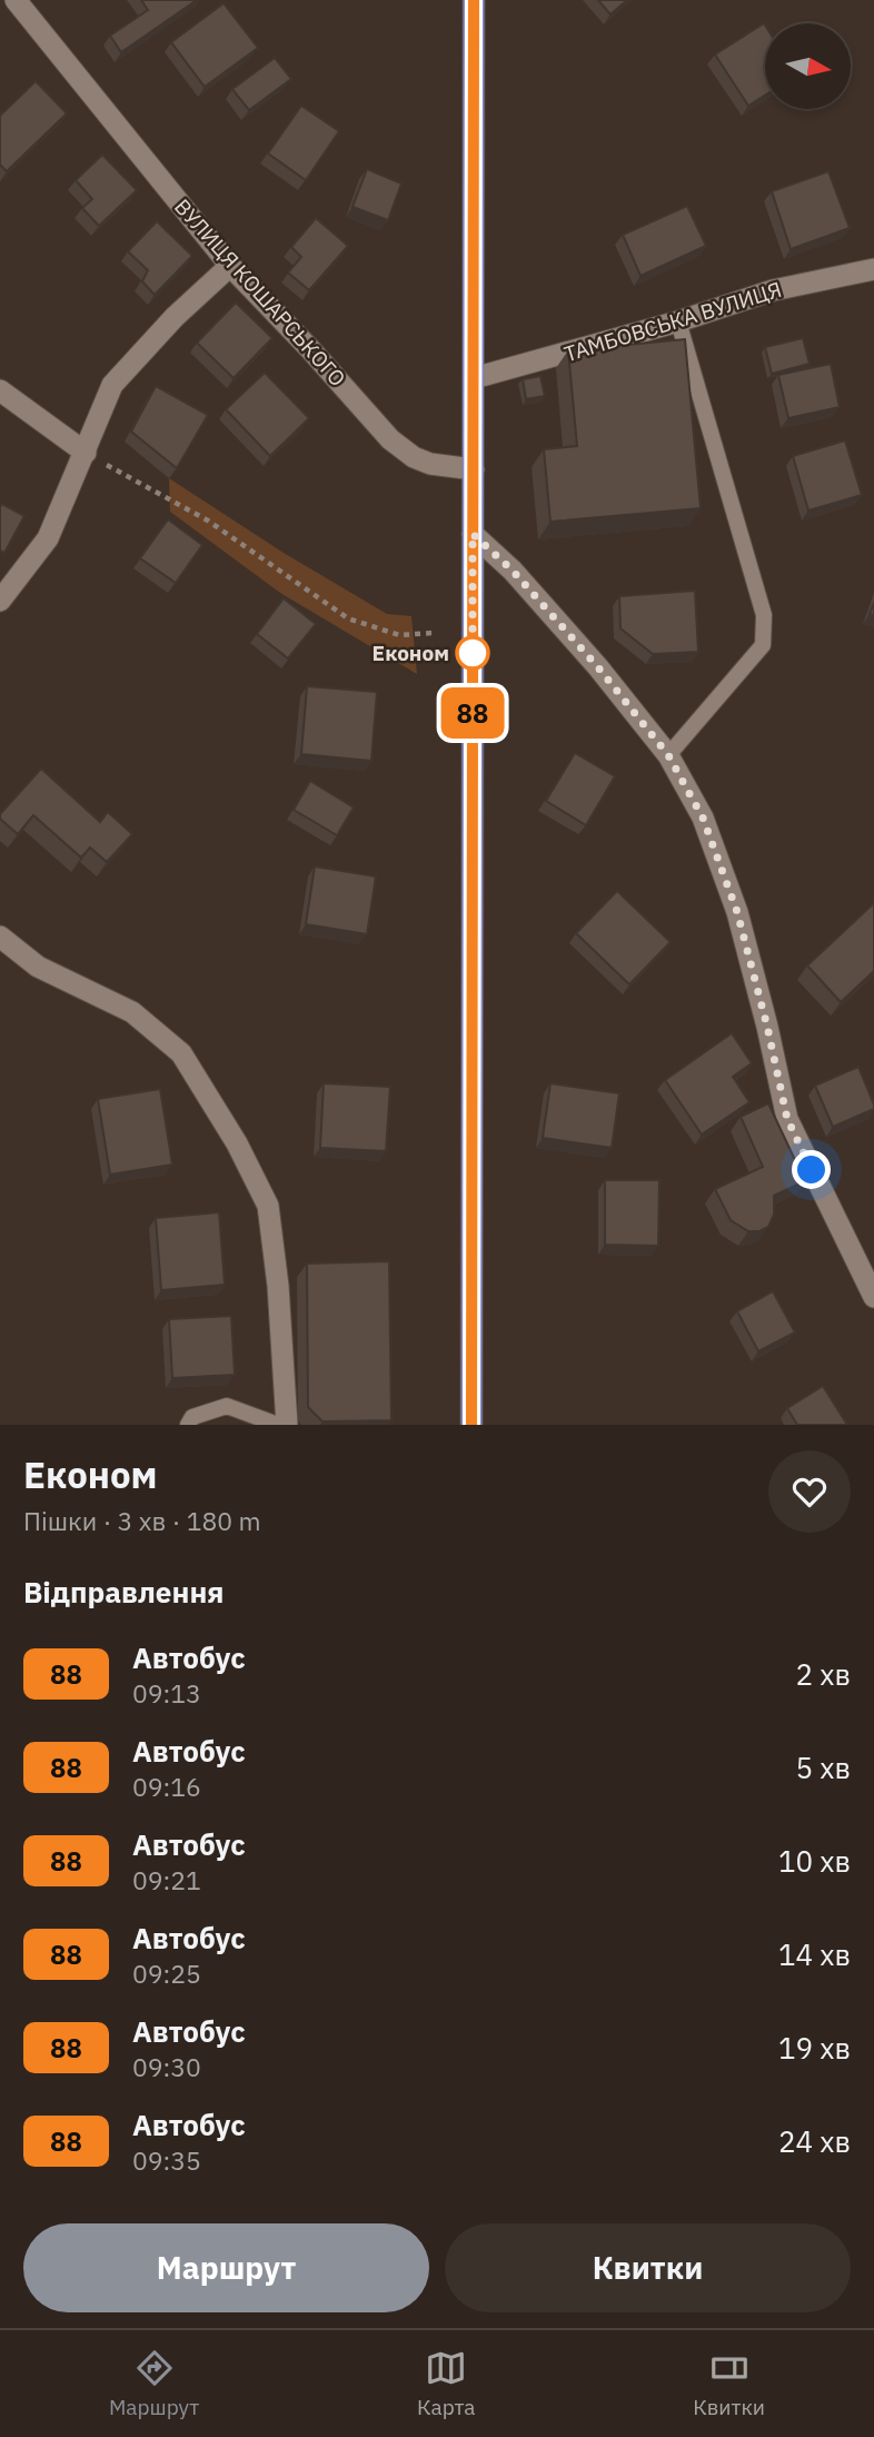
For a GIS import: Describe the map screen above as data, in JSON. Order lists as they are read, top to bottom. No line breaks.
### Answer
{"streets":{"street":["ВУЛИЦЯ КОШАРСЬКОГО","ТАМБОВСЬКА ВУЛИЦЯ"]},"places":["Економ"],"lines":["bus line 88"],"north":"right","page":{"on_map":"88","heading":[["Економ","Пішки · 3 хв · 180 m"],"Відправлення"],"list":[{"mark":"88","name":"Автобус","note":"09:13","value":"2 хв"},{"mark":"88","name":"Автобус","note":"09:16","value":"5 хв"},{"mark":"88","name":"Автобус","note":"09:21","value":"10 хв"},{"mark":"88","name":"Автобус","note":"09:25","value":"14 хв"},{"mark":"88","name":"Автобус","note":"09:30","value":"19 хв"},{"mark":"88","name":"Автобус","note":"09:35","value":"24 хв"}],"buttons":["Маршрут","Квитки"],"tabs":["Маршрут","Карта","Квитки"]}}
